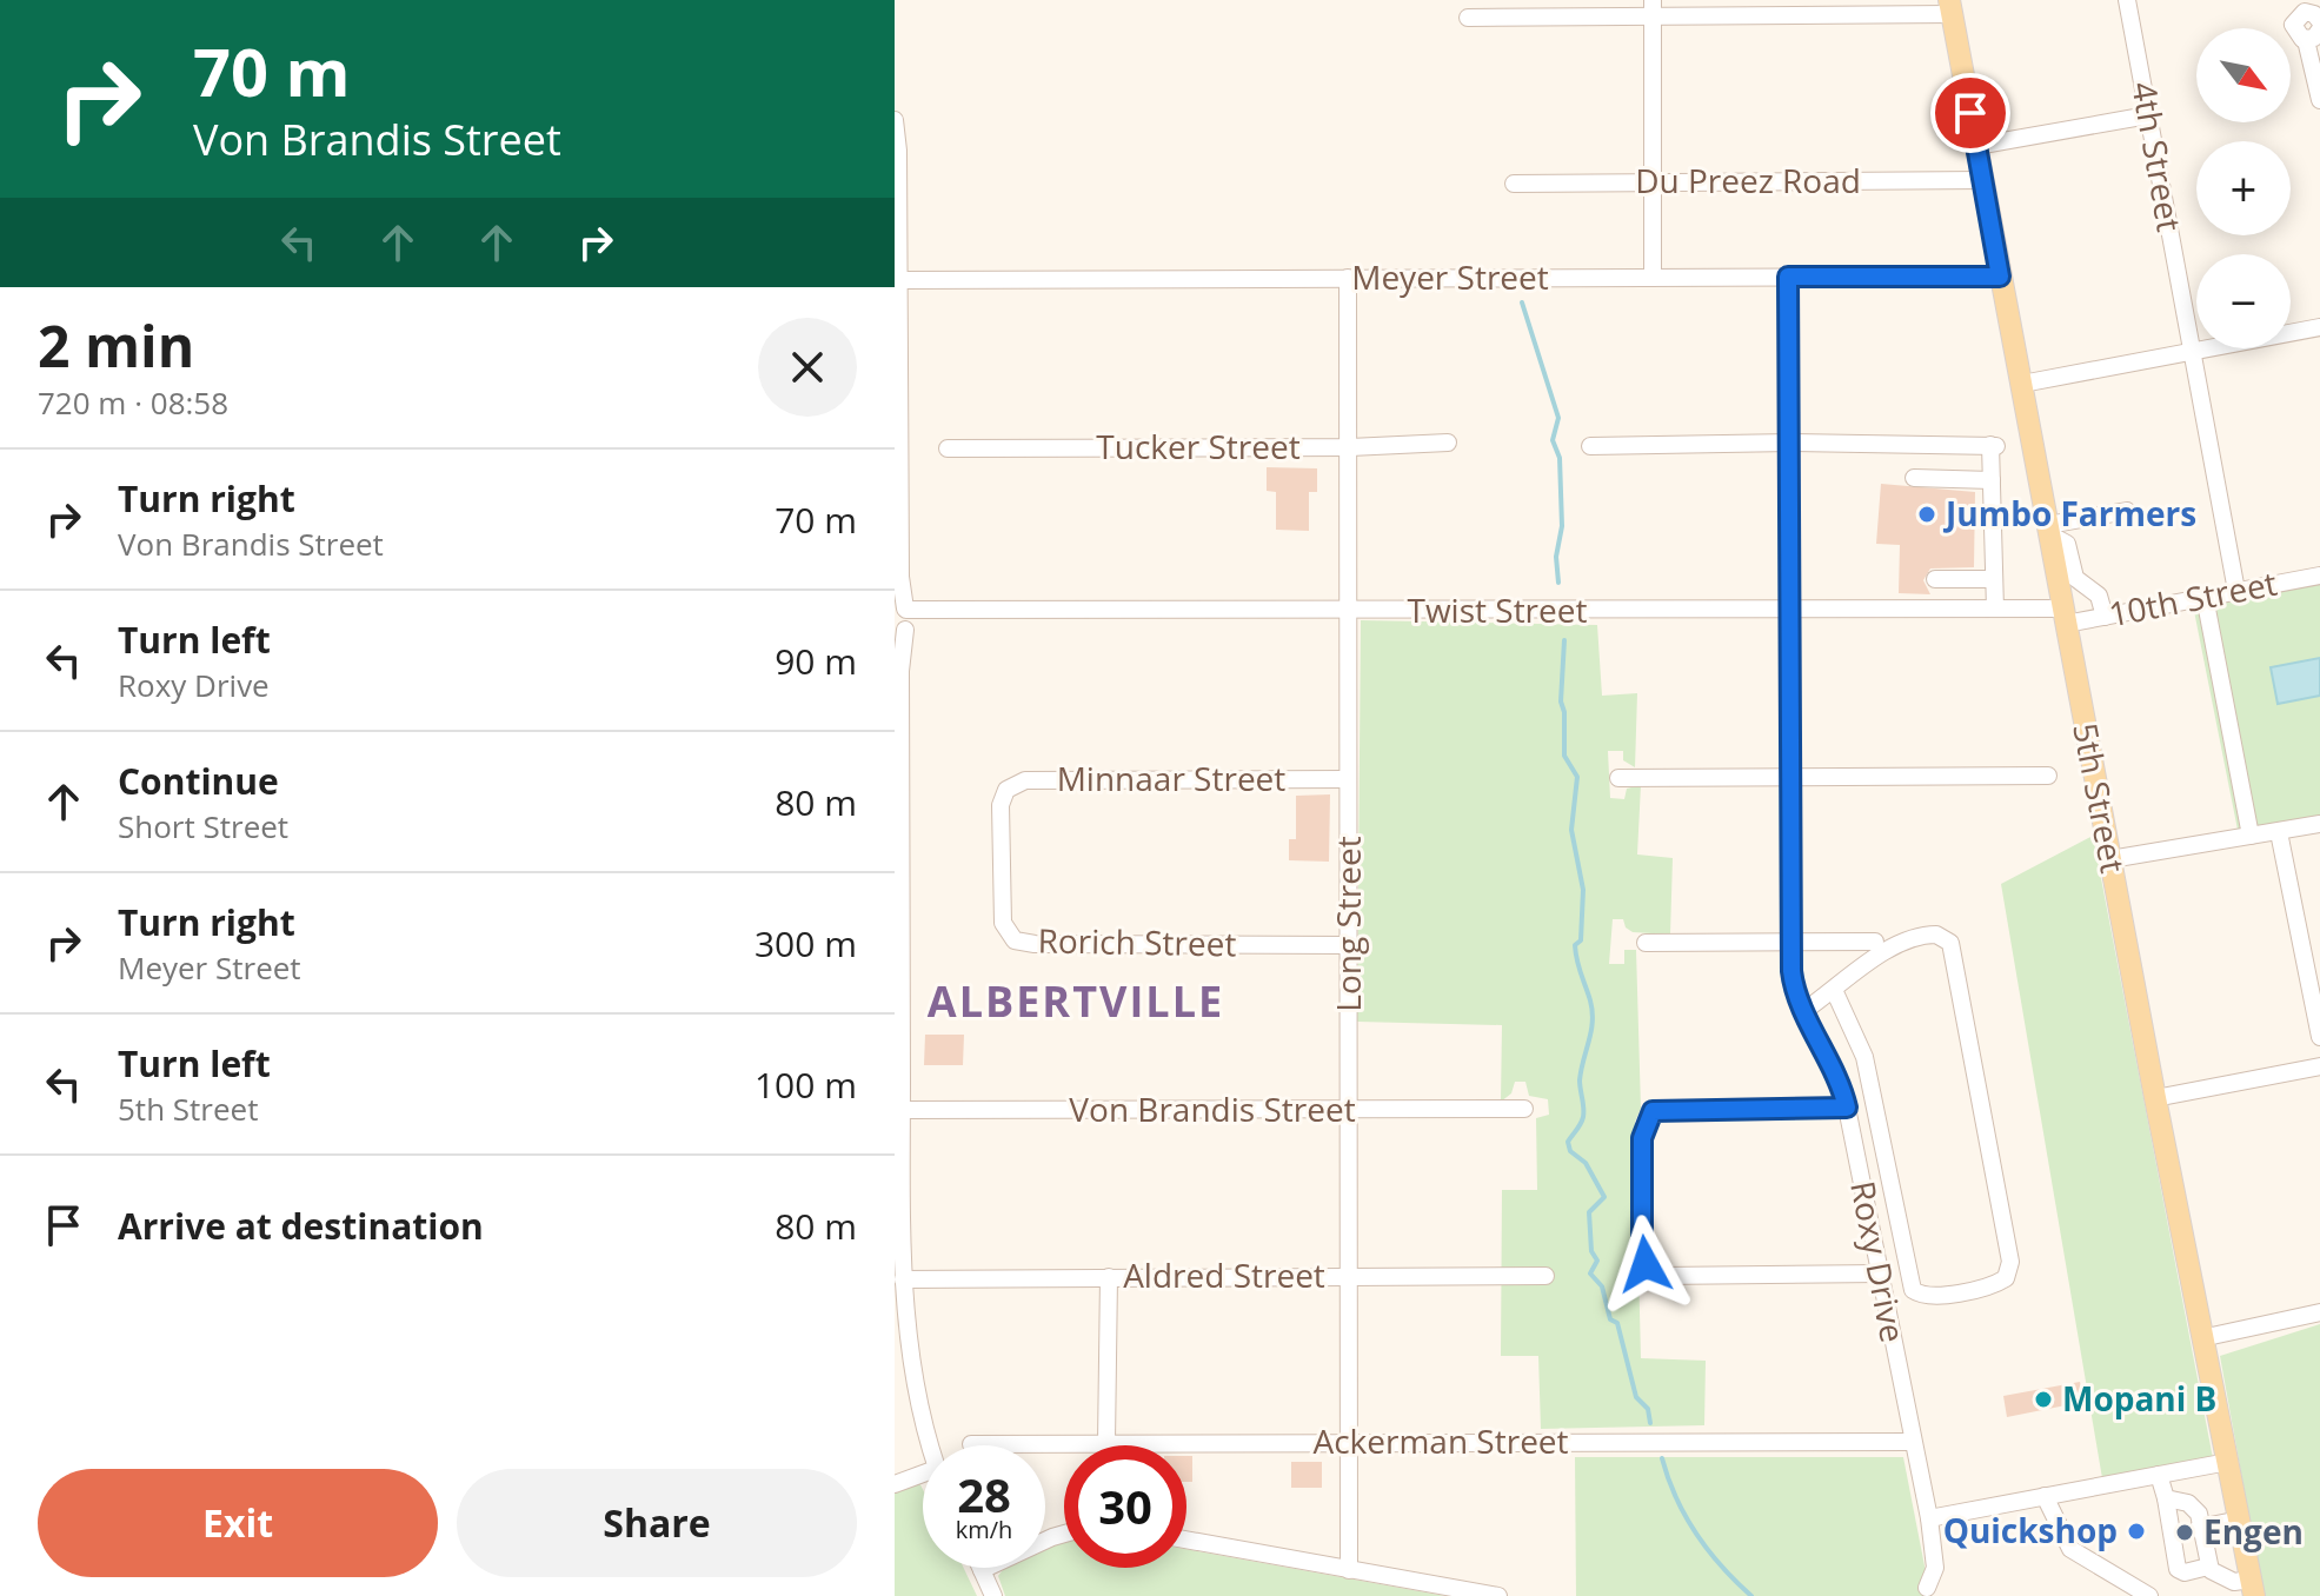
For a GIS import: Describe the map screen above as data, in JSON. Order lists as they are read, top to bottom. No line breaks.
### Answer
{"streets":{"main road":["5th Street"],"street":["4th Street","Du Preez Road","Meyer Street","Tucker Street","10th Street","Twist Street","Minnaar Street","Long Street","Rorich Street","Von Brandis Street","Roxy Drive","Aldred Street","Ackerman Street"]},"crossings":[["4th Street","10th Street"],["Du Preez Road","5th Street"],["Meyer Street","5th Street"],["Meyer Street","Long Street"],["Meyer Street","Roxy Drive"],["Tucker Street","Long Street"],["10th Street","Twist Street"],["10th Street","5th Street"],["Twist Street","5th Street"],["Twist Street","Long Street"],["Twist Street","Roxy Drive"],["Minnaar Street","Long Street"],["Minnaar Street","Rorich Street"],["Long Street","Rorich Street"],["Long Street","Von Brandis Street"],["Long Street","Aldred Street"],["Long Street","Ackerman Street"],["Roxy Drive","Ackerman Street"]],"districts":["ALBERTVILLE"],"places":["Jumbo Farmers","Mopani B","Quickshop","Engen"],"north":"bottom right","page":{"turn":["70 m","Von Brandis Street"],"map_buttons":["+","−"],"heading":["2 min","720 m · 08:58"],"list":[{"name":"Turn right","note":"Von Brandis Street","value":"70 m"},{"name":"Turn left","note":"Roxy Drive","value":"90 m"},{"name":"Continue","note":"Short Street","value":"80 m"},{"name":"Turn right","note":"Meyer Street","value":"300 m"},{"name":"Turn left","note":"5th Street","value":"100 m"},{"name":"Arrive at destination","value":"80 m"}],"speed":"28 km/h","limit":"30","buttons":["Exit","Share"]}}
